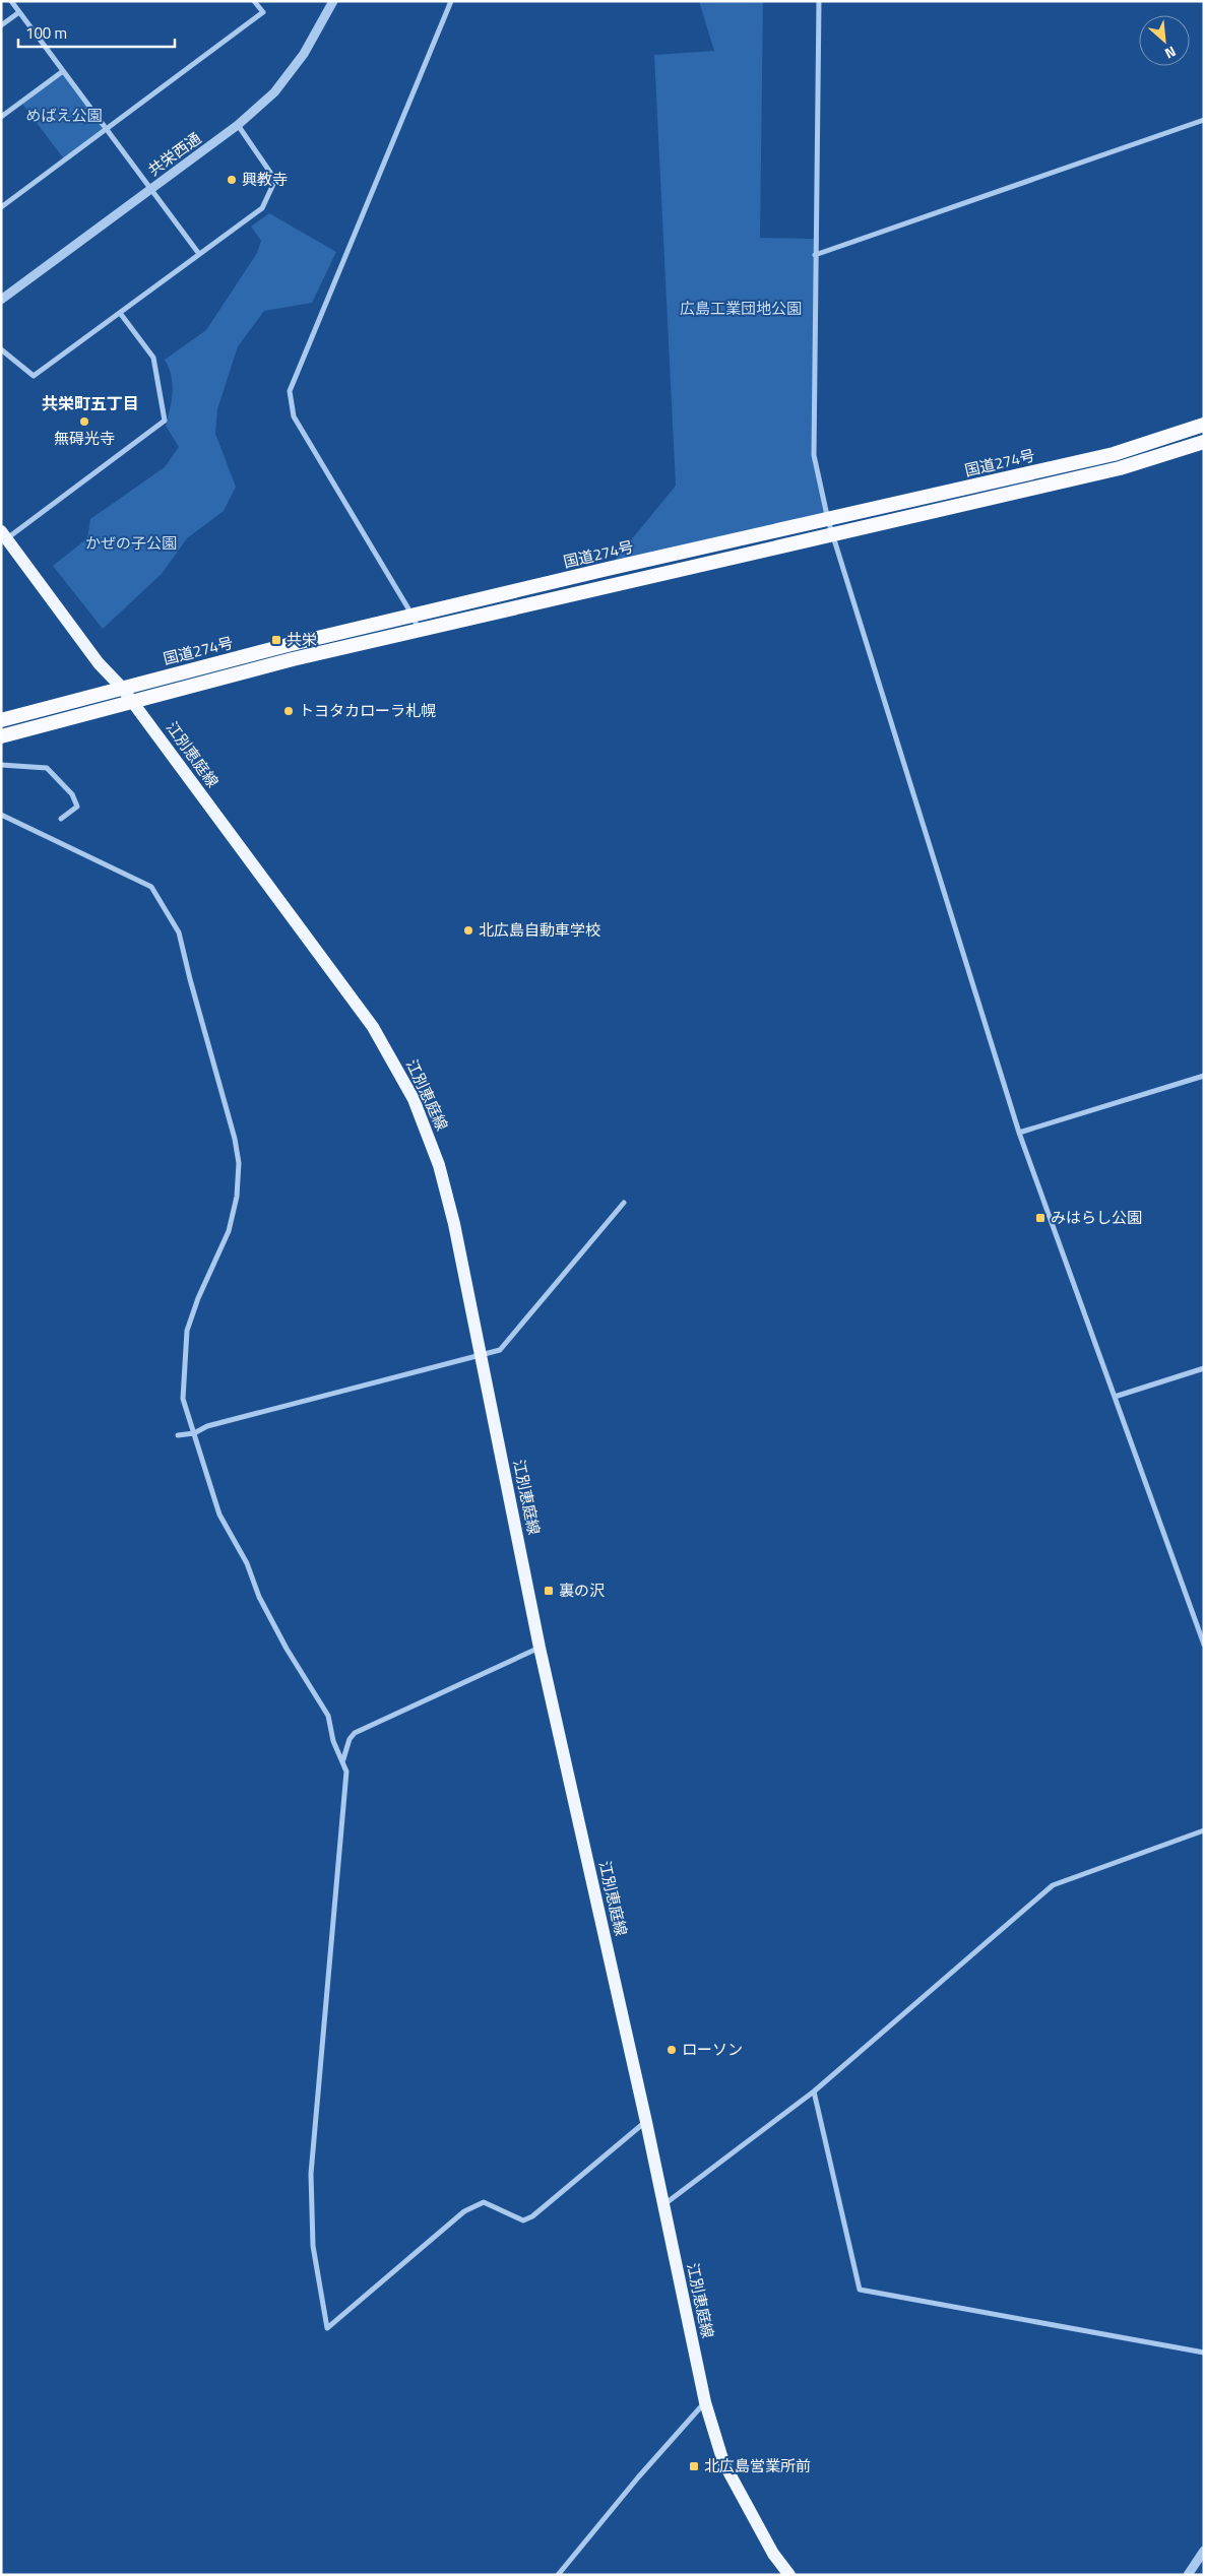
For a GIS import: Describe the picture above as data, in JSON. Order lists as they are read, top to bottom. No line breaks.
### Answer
{"streets":{"highway":["国道274号"],"main road":["江別恵庭線"],"street":["共栄西通"]},"crossings":[["国道274号","江別恵庭線"]],"districts":["共栄町五丁目"],"parks":["めばえ公園","広島工業団地公園","かぜの子公園"],"places":{"other":["興教寺","無碍光寺","トヨタカローラ札幌","北広島自動車学校","ローソン"],"transit":["共栄","みはらし公園","裏の沢","北広島営業所前"]},"scale_bar":"100 m","north":"bottom right"}
